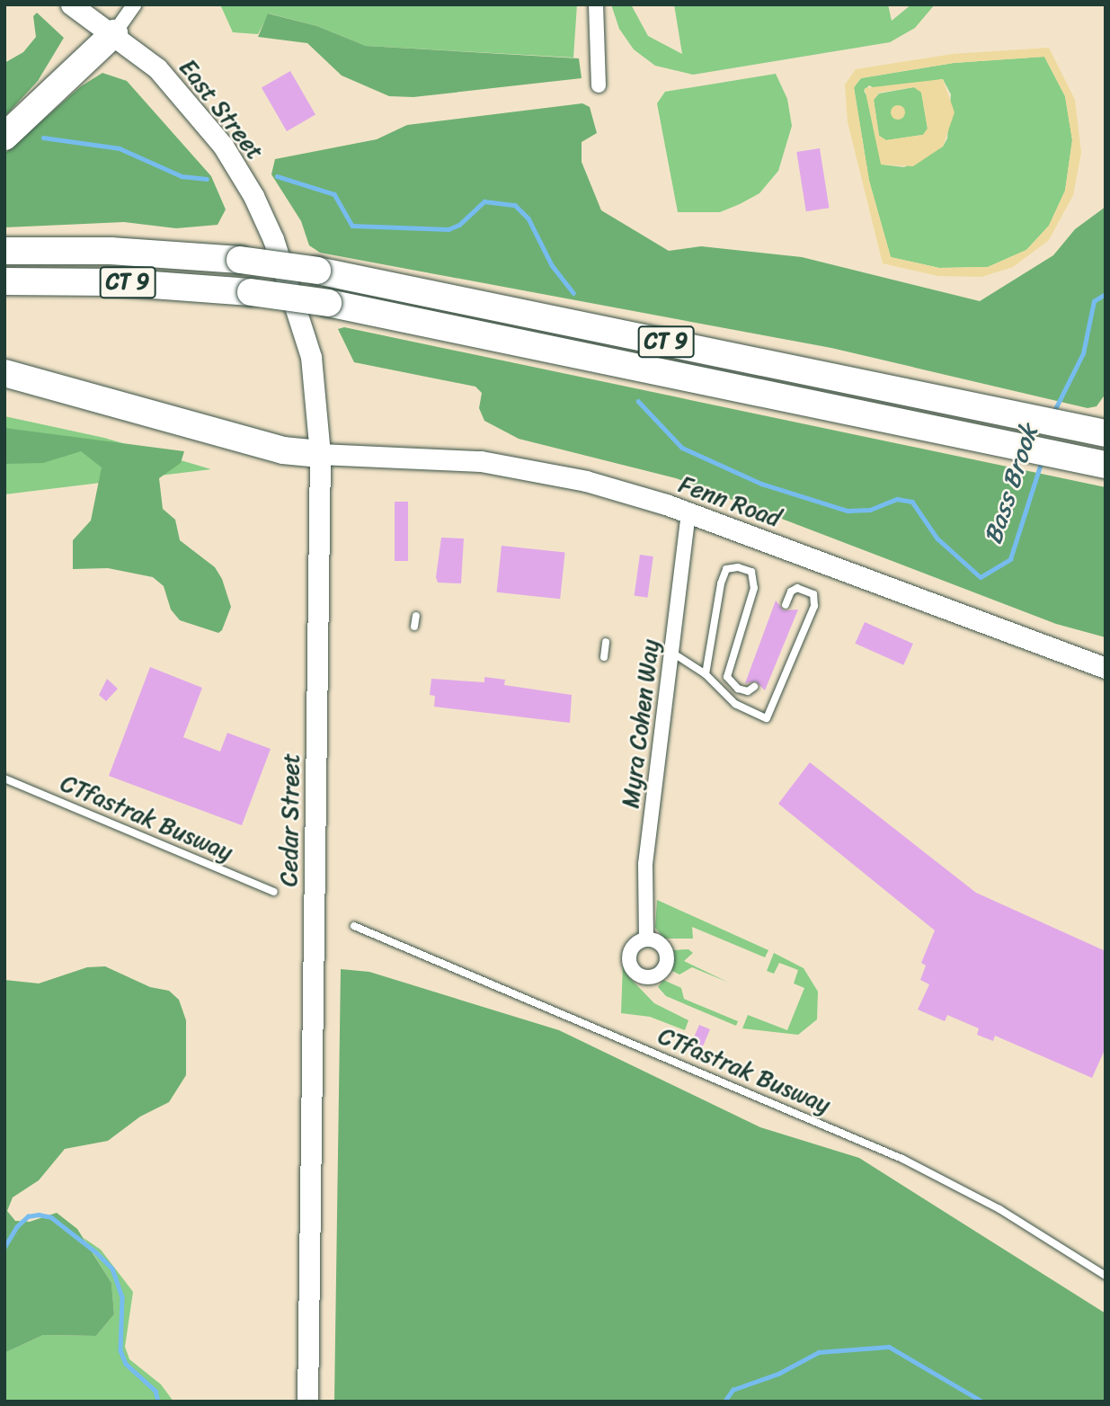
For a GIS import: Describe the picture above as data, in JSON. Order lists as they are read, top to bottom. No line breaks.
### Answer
{"streets":{"highway":["CT 9"],"main road":["East Street","Fenn Road","Cedar Street"],"street":["Myra Cohen Way"],"lane":["CTfastrak Busway"]},"crossings":[["East Street","Cedar Street"],["Fenn Road","Myra Cohen Way"],["Fenn Road","Cedar Street"]],"water":["Bass Brook"]}
